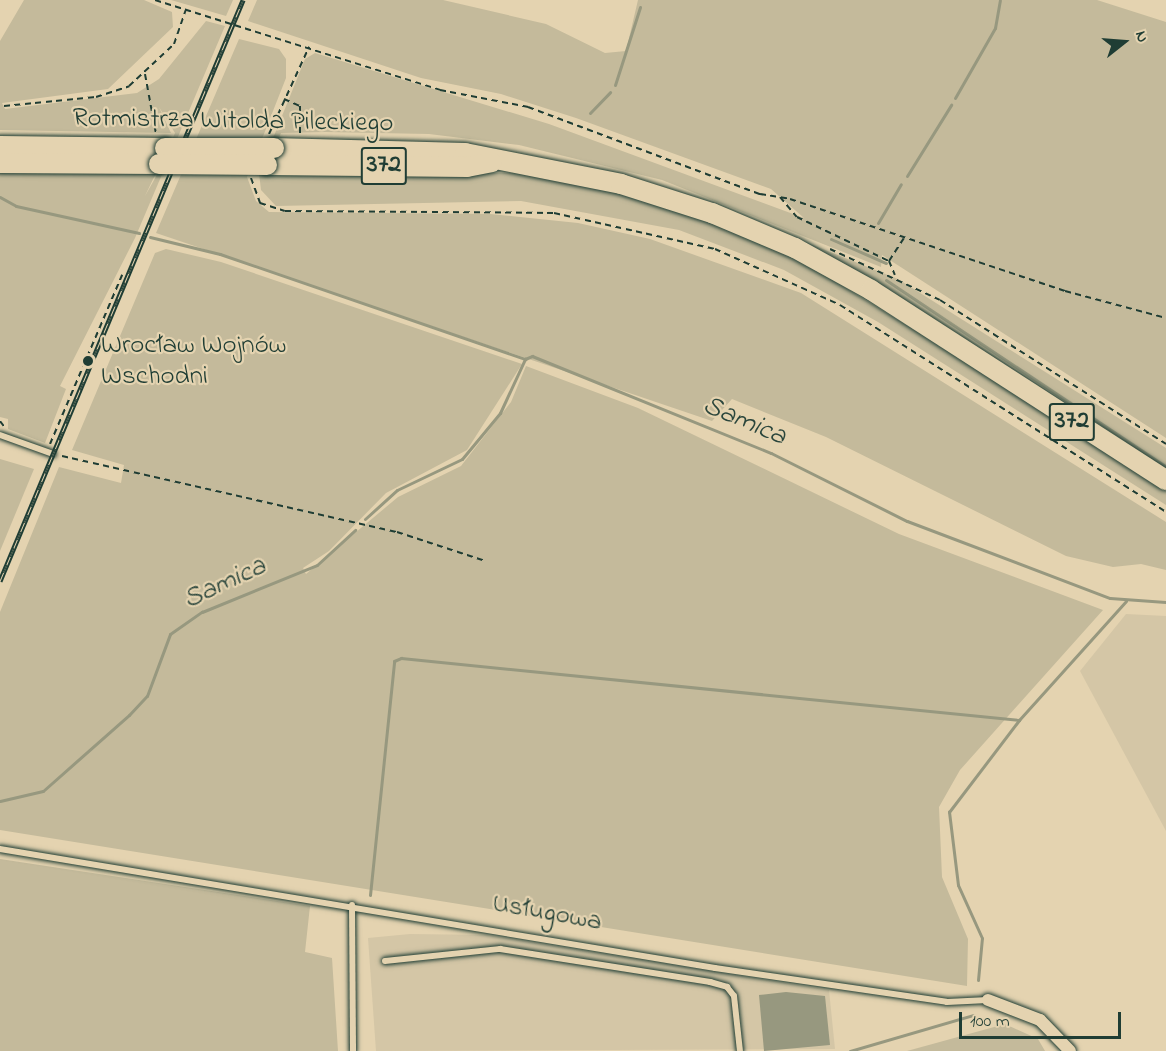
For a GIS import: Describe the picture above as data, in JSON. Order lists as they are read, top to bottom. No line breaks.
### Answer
{"streets":{"main road":["Rotmistrza Witolda Pileckiego","372"],"street":["Usługowa"]},"water":["Samica"],"places":["Wrocław Wojnów Wschodni"],"scale_bar":"100 m","north":"right"}
